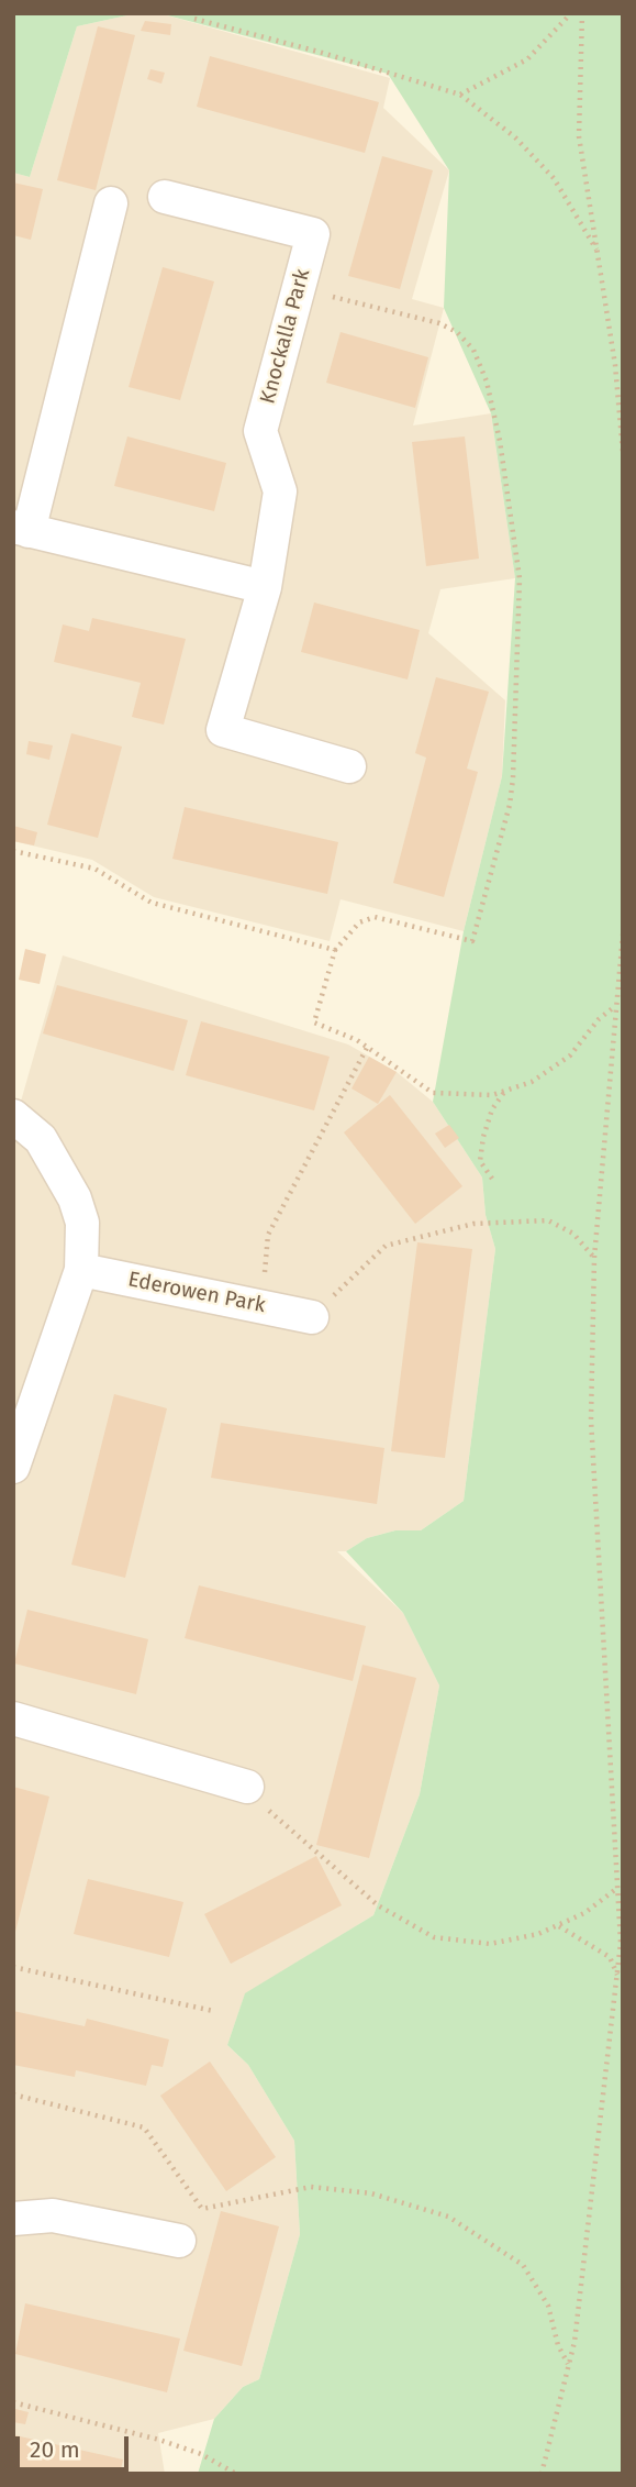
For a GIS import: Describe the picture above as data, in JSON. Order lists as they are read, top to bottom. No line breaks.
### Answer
{"streets":{"street":["Knockalla Park","Ederowen Park"]},"scale_bar":"20 m"}
